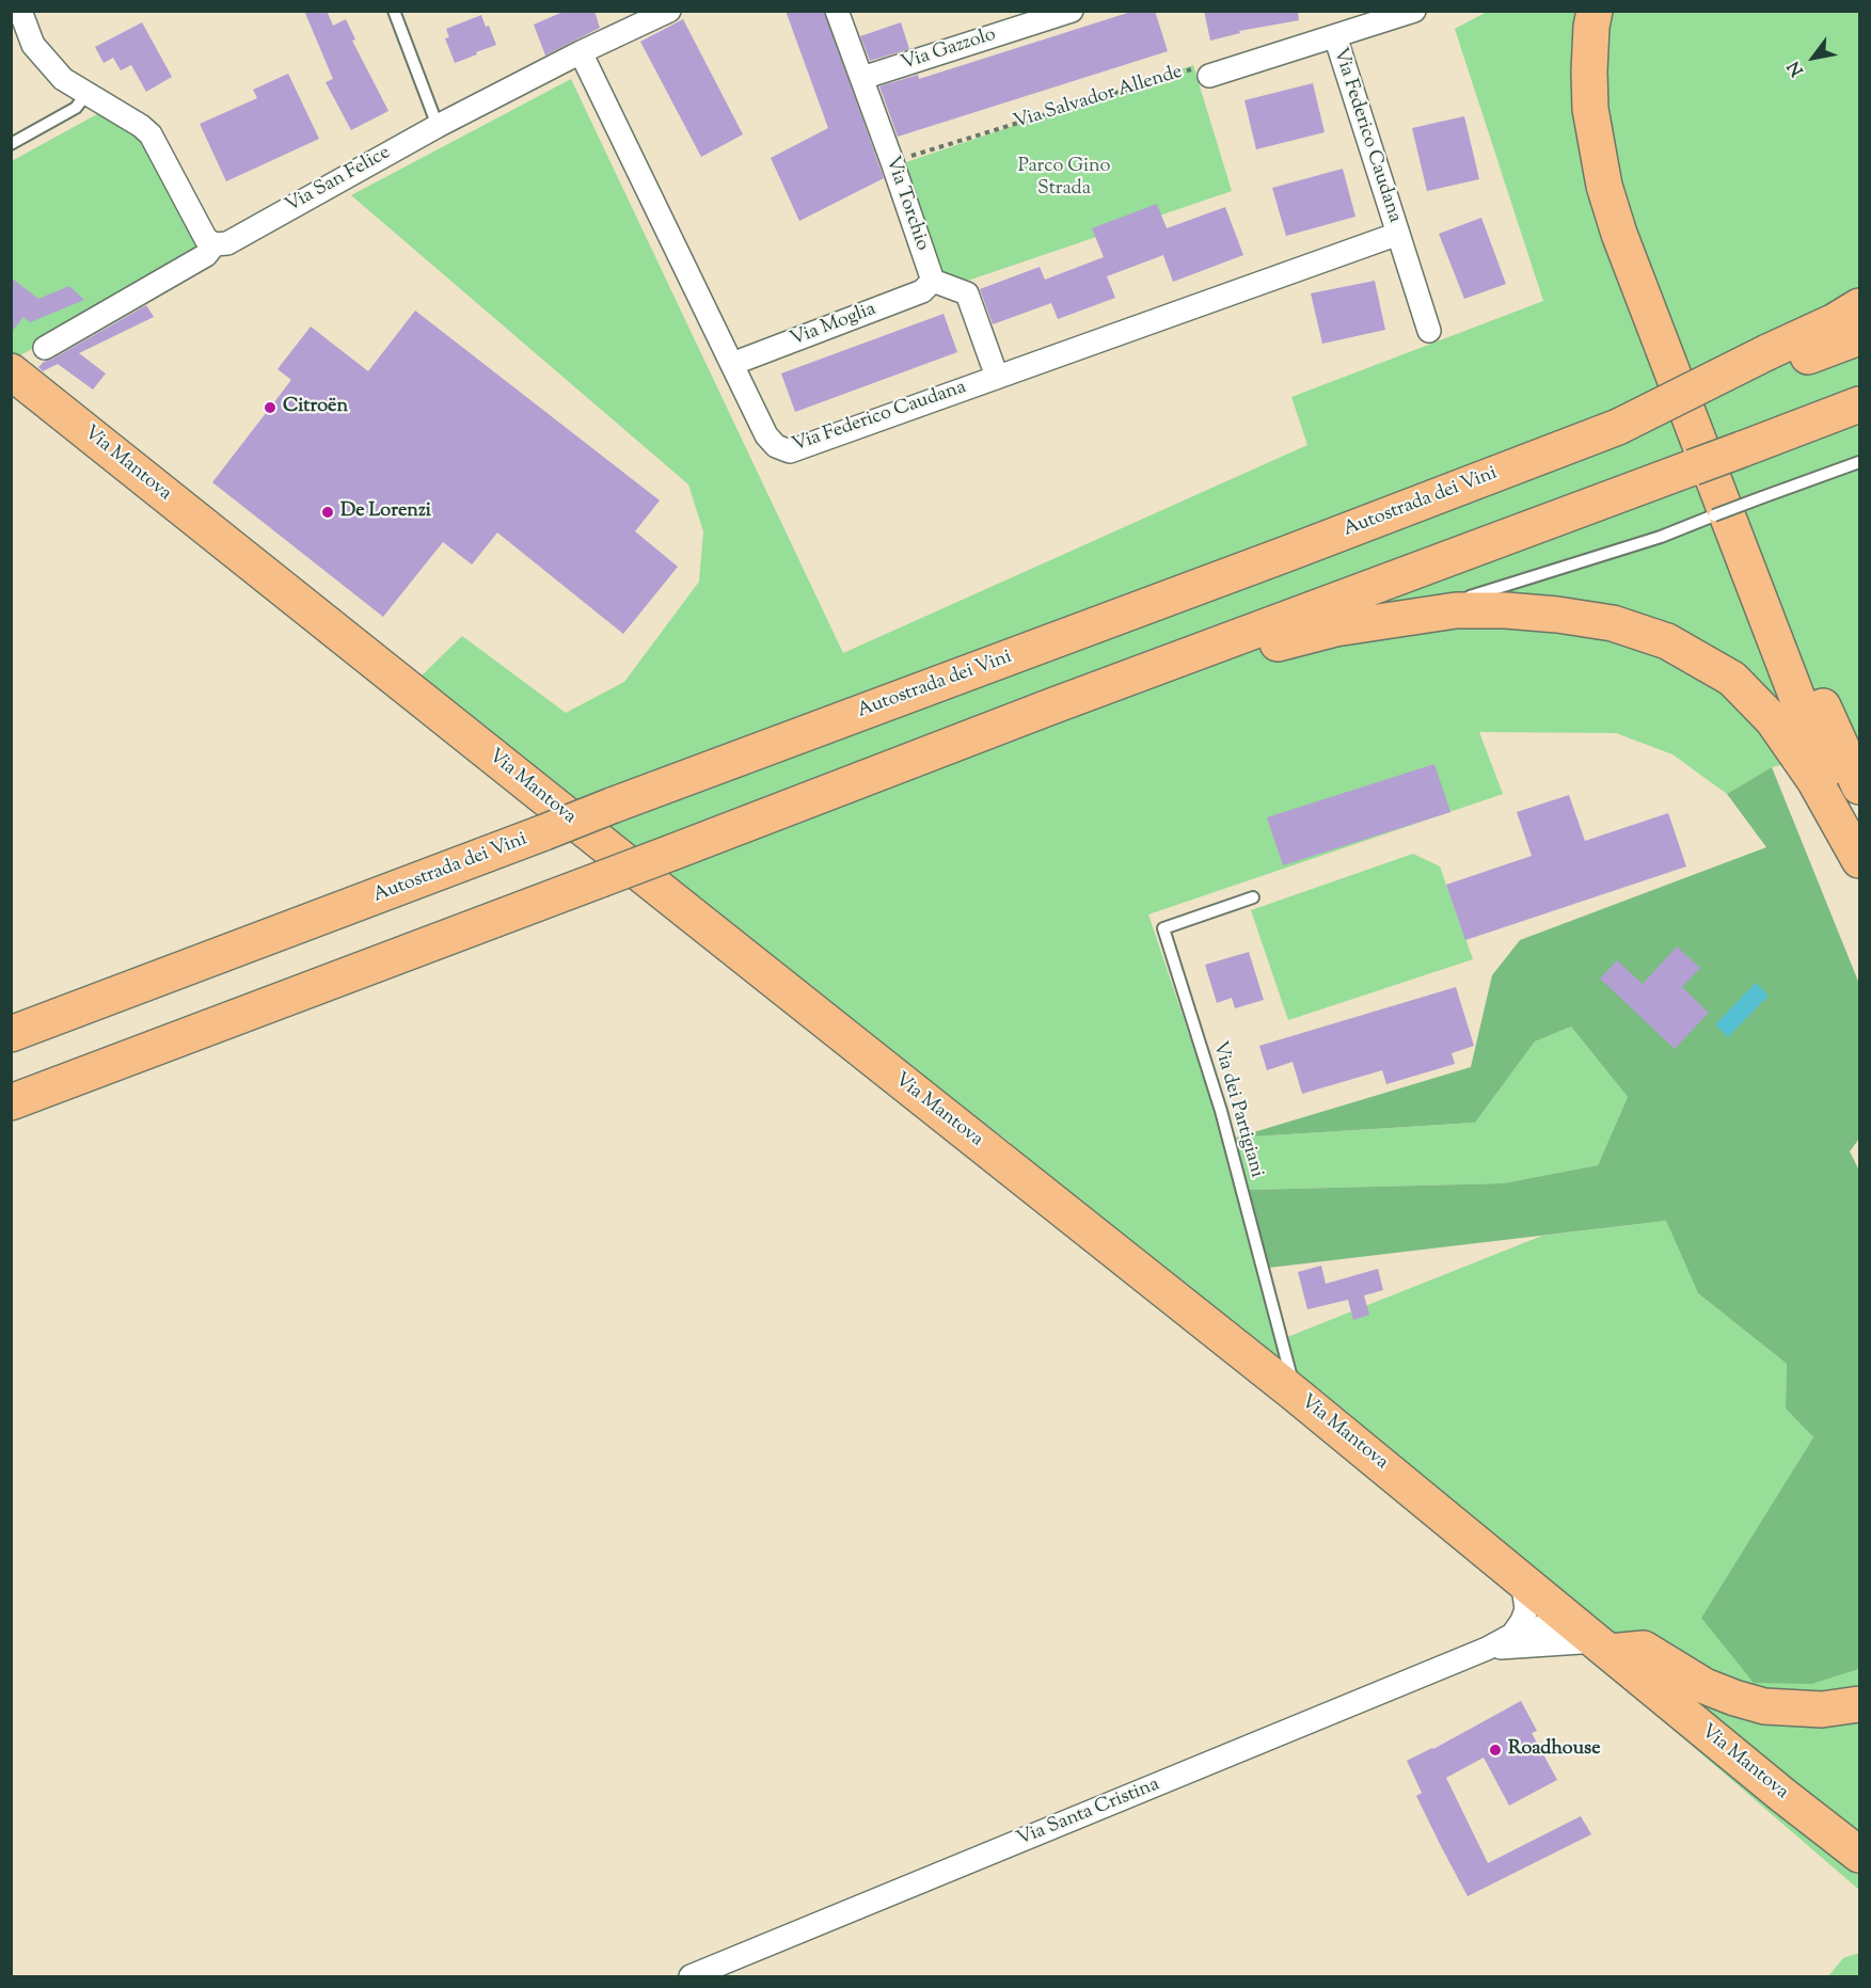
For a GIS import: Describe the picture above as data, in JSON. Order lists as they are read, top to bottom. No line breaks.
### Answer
{"streets":{"main road":["Via Mantova","Autostrada dei Vini"],"street":["Via Gazzolo","Via Salvador Allende","Via Federico Caudana","Via San Felice","Via Torchio","Via Moglia","Via Santa Cristina"],"lane":["Via dei Partigiani"]},"crossings":[["Via Gazzolo","Via Torchio"],["Via Salvador Allende","Via Federico Caudana"],["Via Salvador Allende","Via Torchio"],["Via Federico Caudana","Via San Felice"],["Via Federico Caudana","Via Moglia"],["Via Torchio","Via Moglia"],["Via Mantova","Via dei Partigiani"],["Via Mantova","Via Santa Cristina"]],"parks":["Parco Gino Strada"],"places":["Citroën","De Lorenzi","Roadhouse"],"north":"bottom left"}
